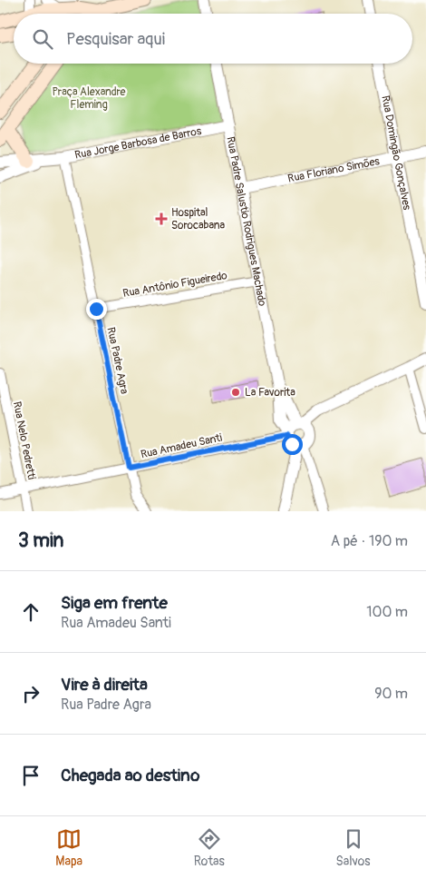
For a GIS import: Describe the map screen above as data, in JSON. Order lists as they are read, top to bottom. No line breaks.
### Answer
{"streets":{"street":["Rua Jorge Barbosa de Barros","Rua Domingão Gonçalves","Rua Floriano Simões","Rua Padre Salustio Rodrigues Machado","Rua Antônio Figueiredo","Rua Padre Agra","Rua Nelo Pedretti","Rua Amadeu Santi"]},"crossings":[["Rua Jorge Barbosa de Barros","Rua Padre Salustio Rodrigues Machado"],["Rua Jorge Barbosa de Barros","Rua Padre Agra"],["Rua Domingão Gonçalves","Rua Floriano Simões"],["Rua Floriano Simões","Rua Padre Salustio Rodrigues Machado"],["Rua Padre Salustio Rodrigues Machado","Rua Antônio Figueiredo"],["Rua Padre Salustio Rodrigues Machado","Rua Amadeu Santi"],["Rua Antônio Figueiredo","Rua Padre Agra"],["Rua Padre Agra","Rua Amadeu Santi"],["Rua Nelo Pedretti","Rua Amadeu Santi"]],"parks":["Praça Alexandre Fleming"],"places":{"health":["Hospital Sorocabana"],"other":["La Favorita"]},"page":{"search":"Pesquisar aqui","heading":["3 min","A pé · 190 m"],"list":[["Siga em frente","Rua Amadeu Santi","100 m"],["Vire à direita","Rua Padre Agra","90 m"],"Chegada ao destino"],"nav":["Mapa","Rotas","Salvos"]}}
